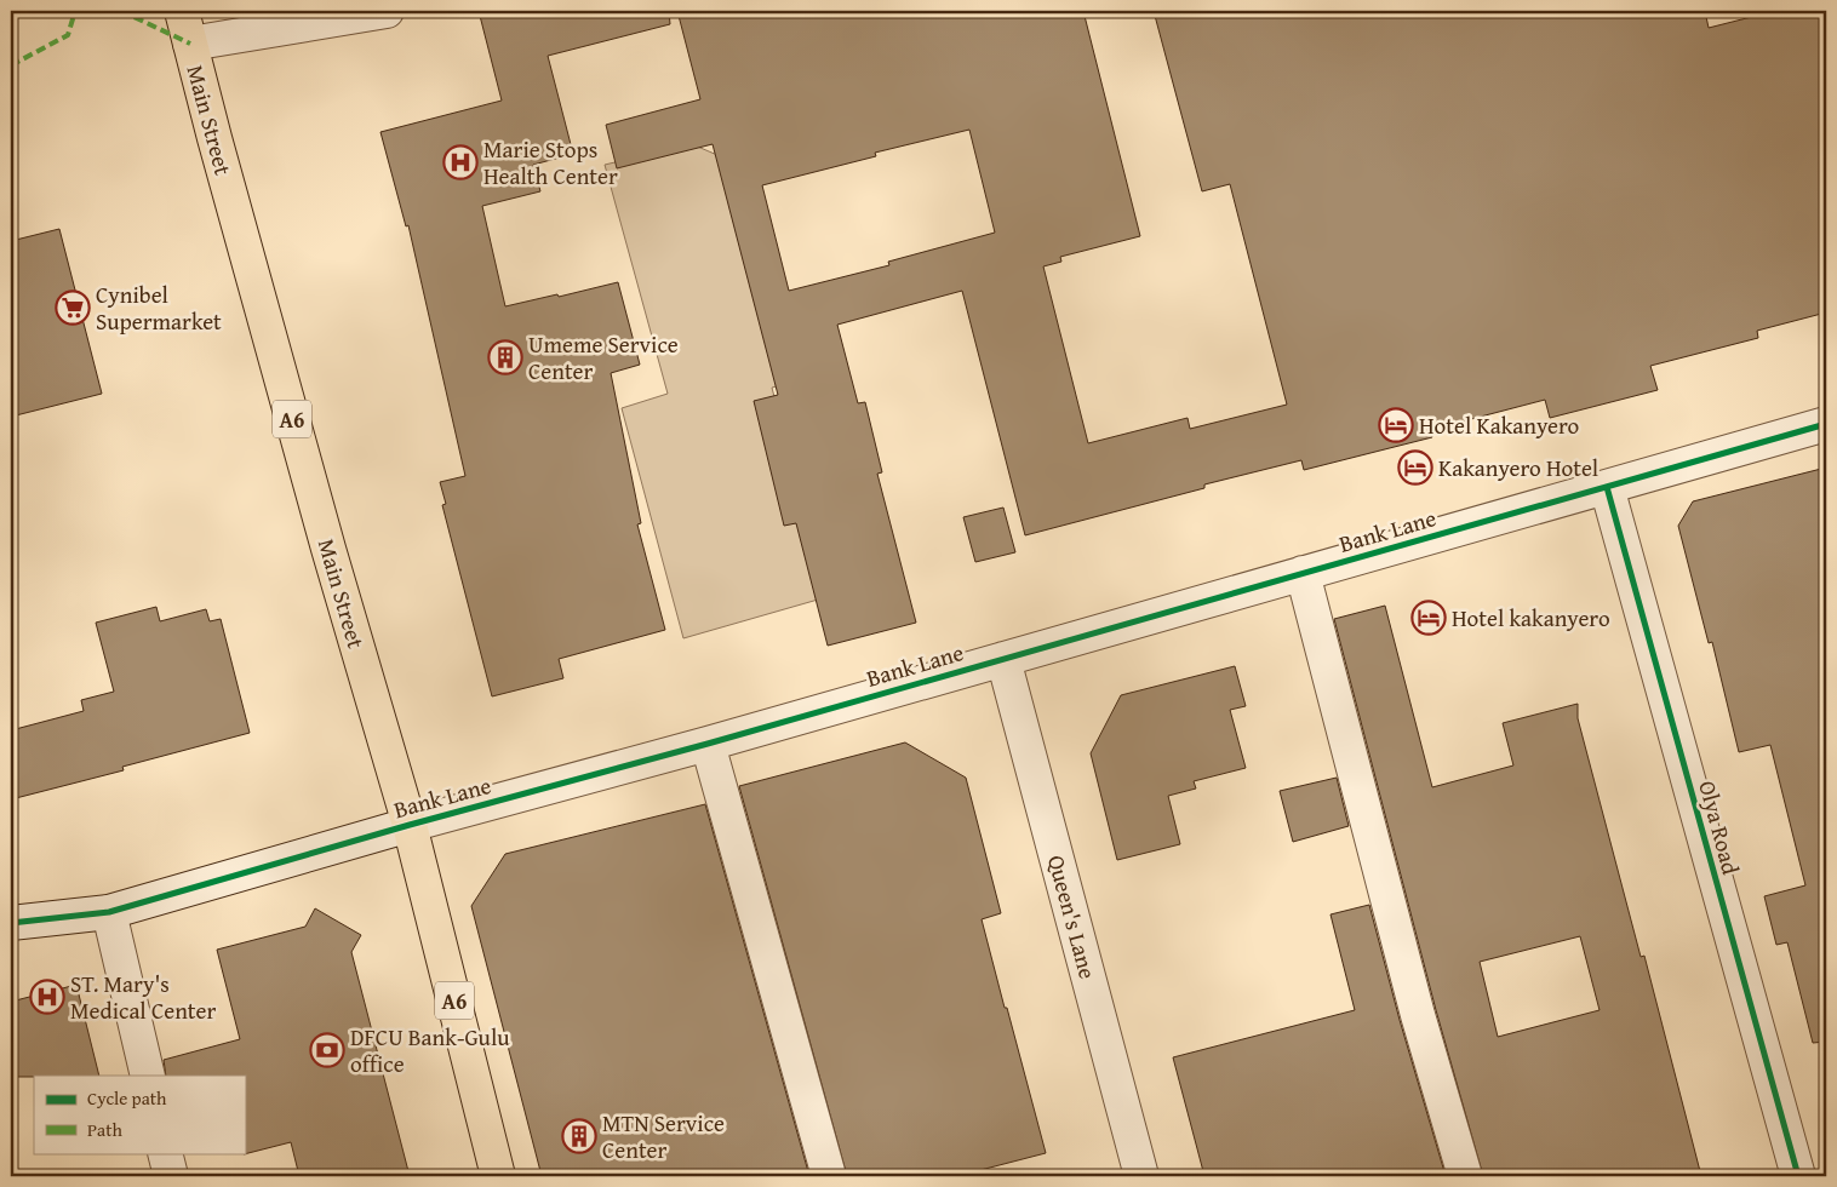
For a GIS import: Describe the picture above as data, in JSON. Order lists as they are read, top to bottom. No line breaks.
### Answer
{"streets":{"main road":["Main Street","A6"],"street":["Bank Lane","Olya Road","Queen's Lane"]},"crossings":[["Main Street","Bank Lane"],["Bank Lane","Olya Road"],["Bank Lane","Queen's Lane"]],"places":{"hospital":["Marie Stops Health Center","ST. Mary's Medical Center"],"supermarket":["Cynibel Supermarket"],"building":["Umeme Service Center","MTN Service Center"],"hotel":["Hotel Kakanyero","Kakanyero Hotel","Hotel kakanyero"],"bank":["DFCU Bank-Gulu office"]},"legend":["Cycle path","Path"]}
